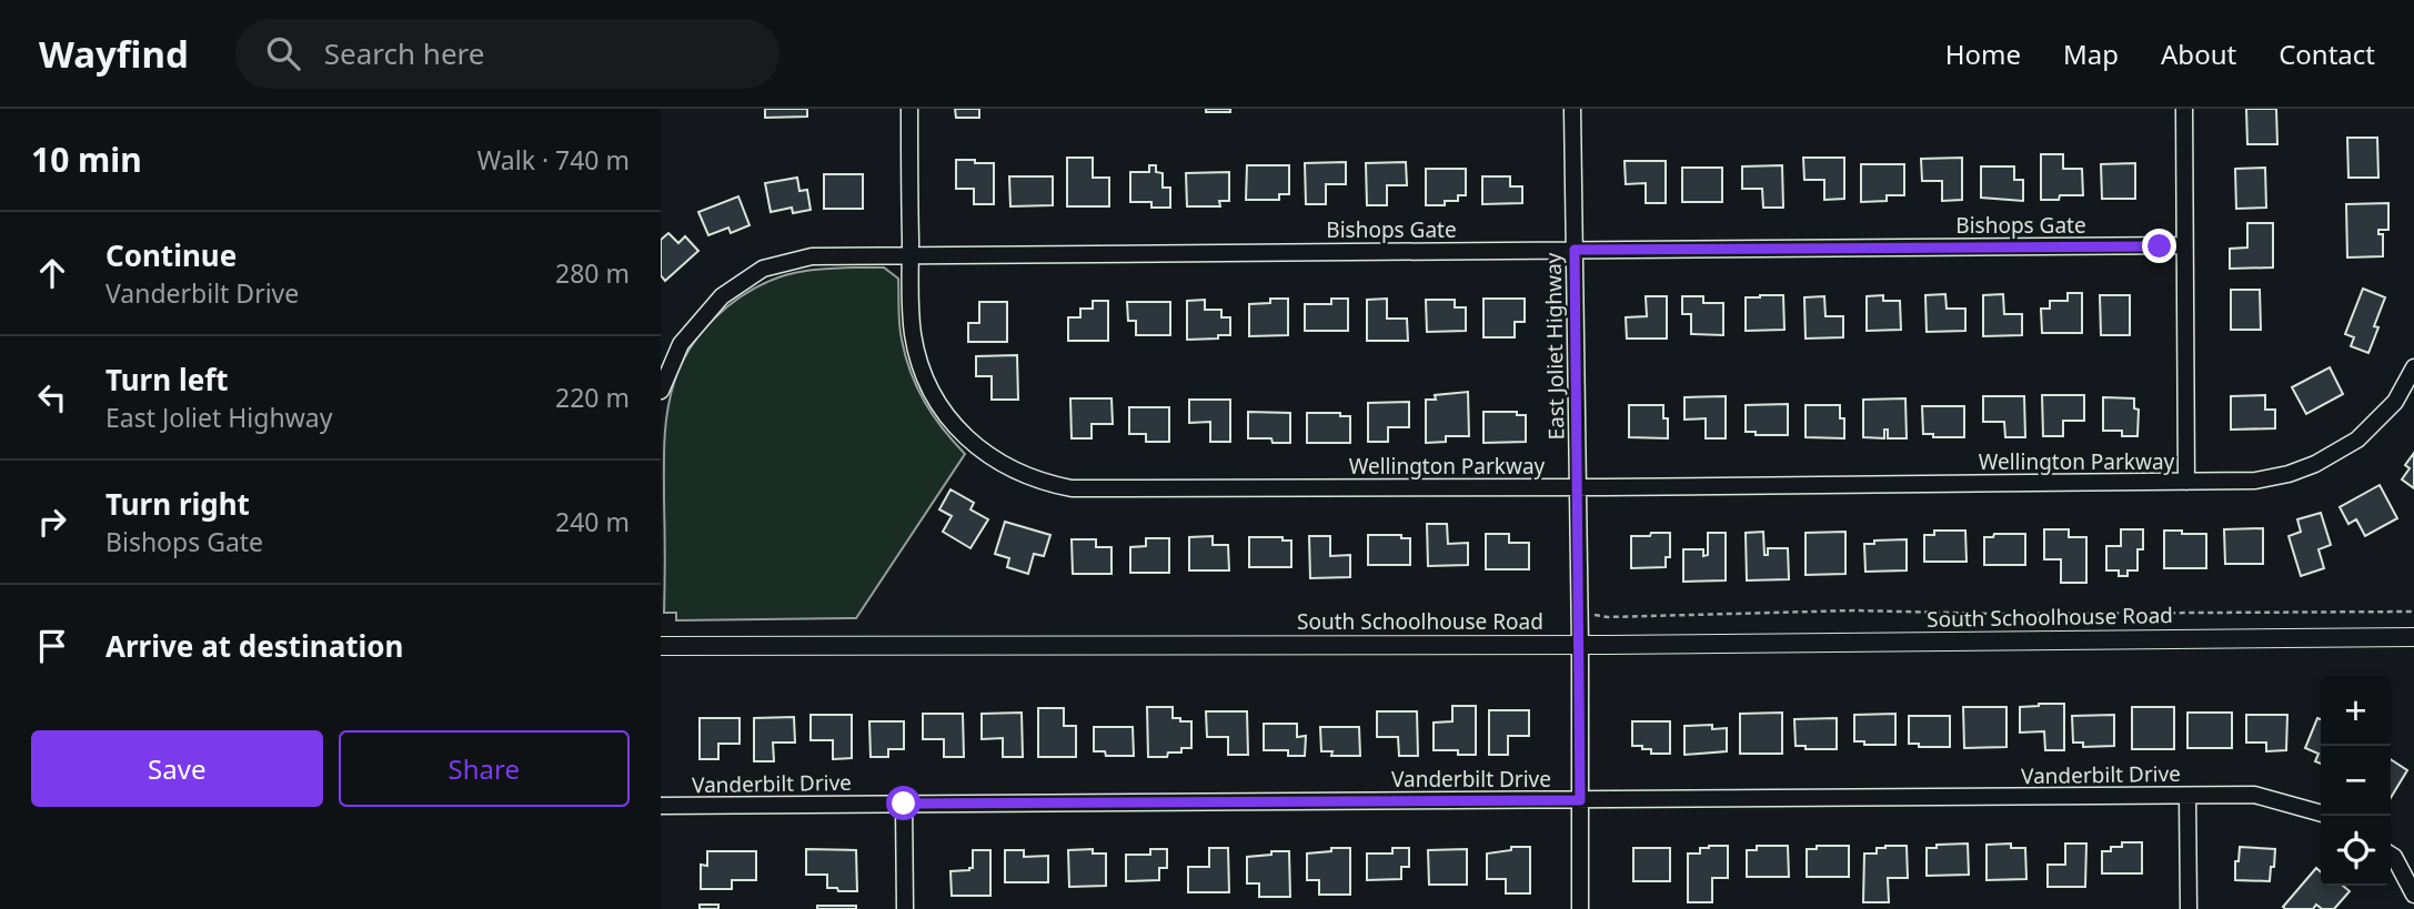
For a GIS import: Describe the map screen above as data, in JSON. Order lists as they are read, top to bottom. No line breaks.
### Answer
{"streets":{"street":["Bishops Gate","East Joliet Highway","Wellington Parkway","South Schoolhouse Road","Vanderbilt Drive"]},"crossings":[["Bishops Gate","East Joliet Highway"],["Bishops Gate","Wellington Parkway"],["East Joliet Highway","Wellington Parkway"],["East Joliet Highway","South Schoolhouse Road"],["East Joliet Highway","Vanderbilt Drive"]],"page":{"header":"Wayfind","search":"Search here","nav":["Home","Map","About","Contact"],"heading":["10 min","Walk · 740 m"],"list":[["Continue","Vanderbilt Drive","280 m"],["Turn left","East Joliet Highway","220 m"],["Turn right","Bishops Gate","240 m"],"Arrive at destination"],"map_buttons":["+","−"],"buttons":["Save","Share"]}}
